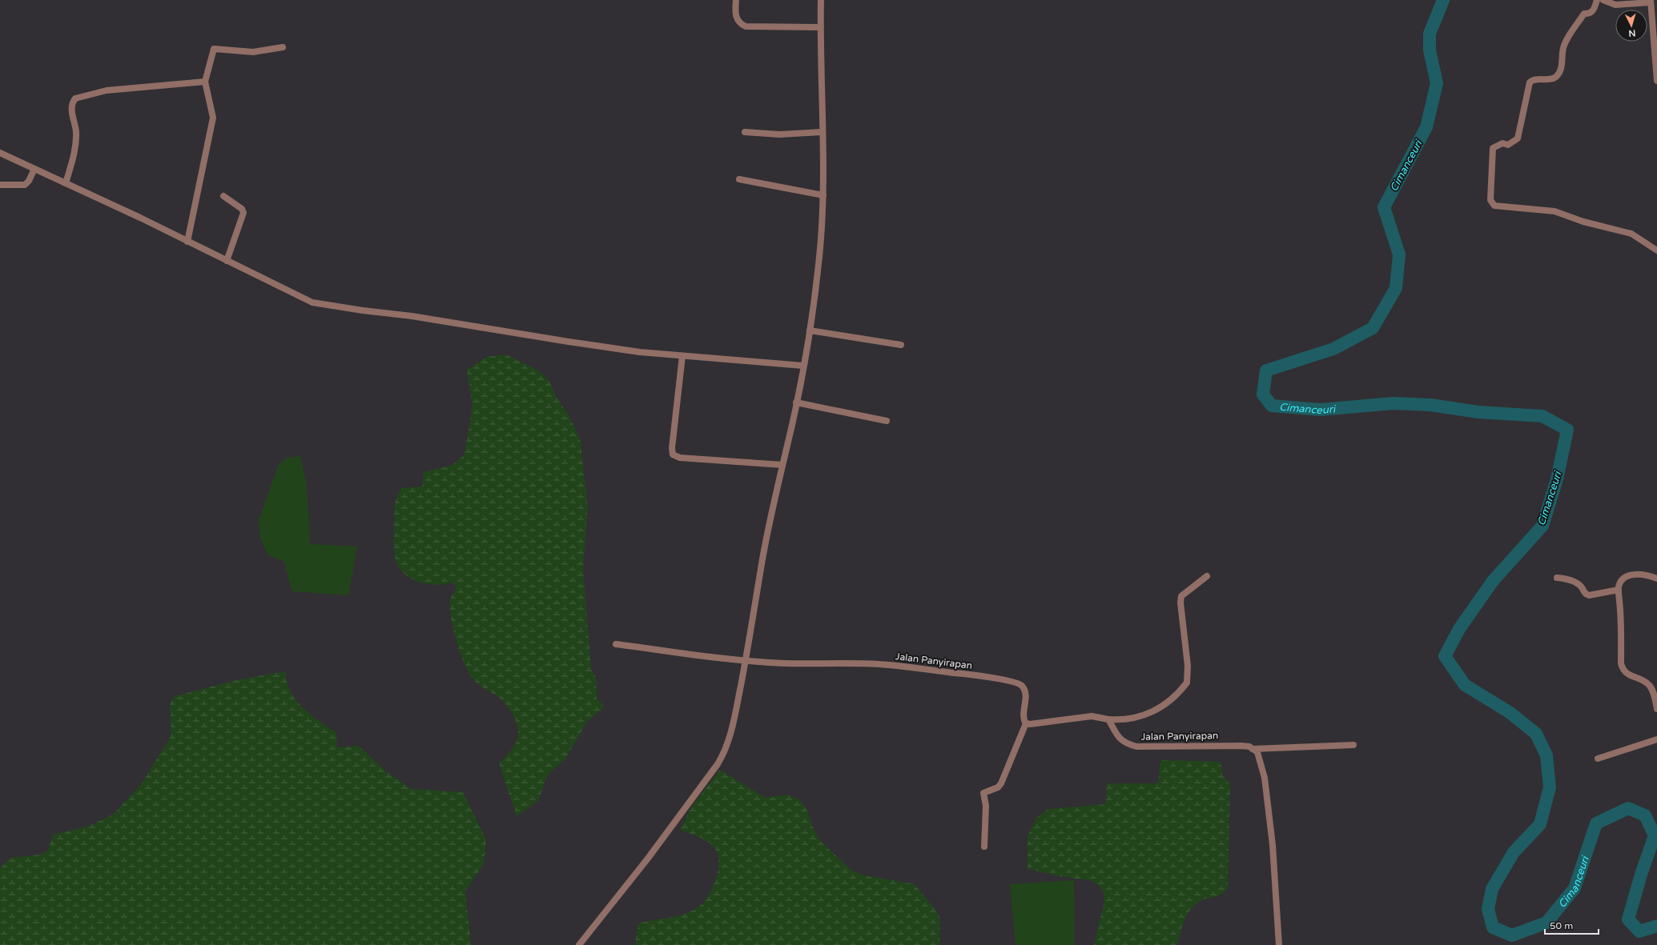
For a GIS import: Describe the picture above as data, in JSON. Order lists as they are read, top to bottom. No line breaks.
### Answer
{"streets":{"street":["Jalan Panyirapan"]},"water":["Cimanceuri"],"scale_bar":"50 m","north":"bottom"}
